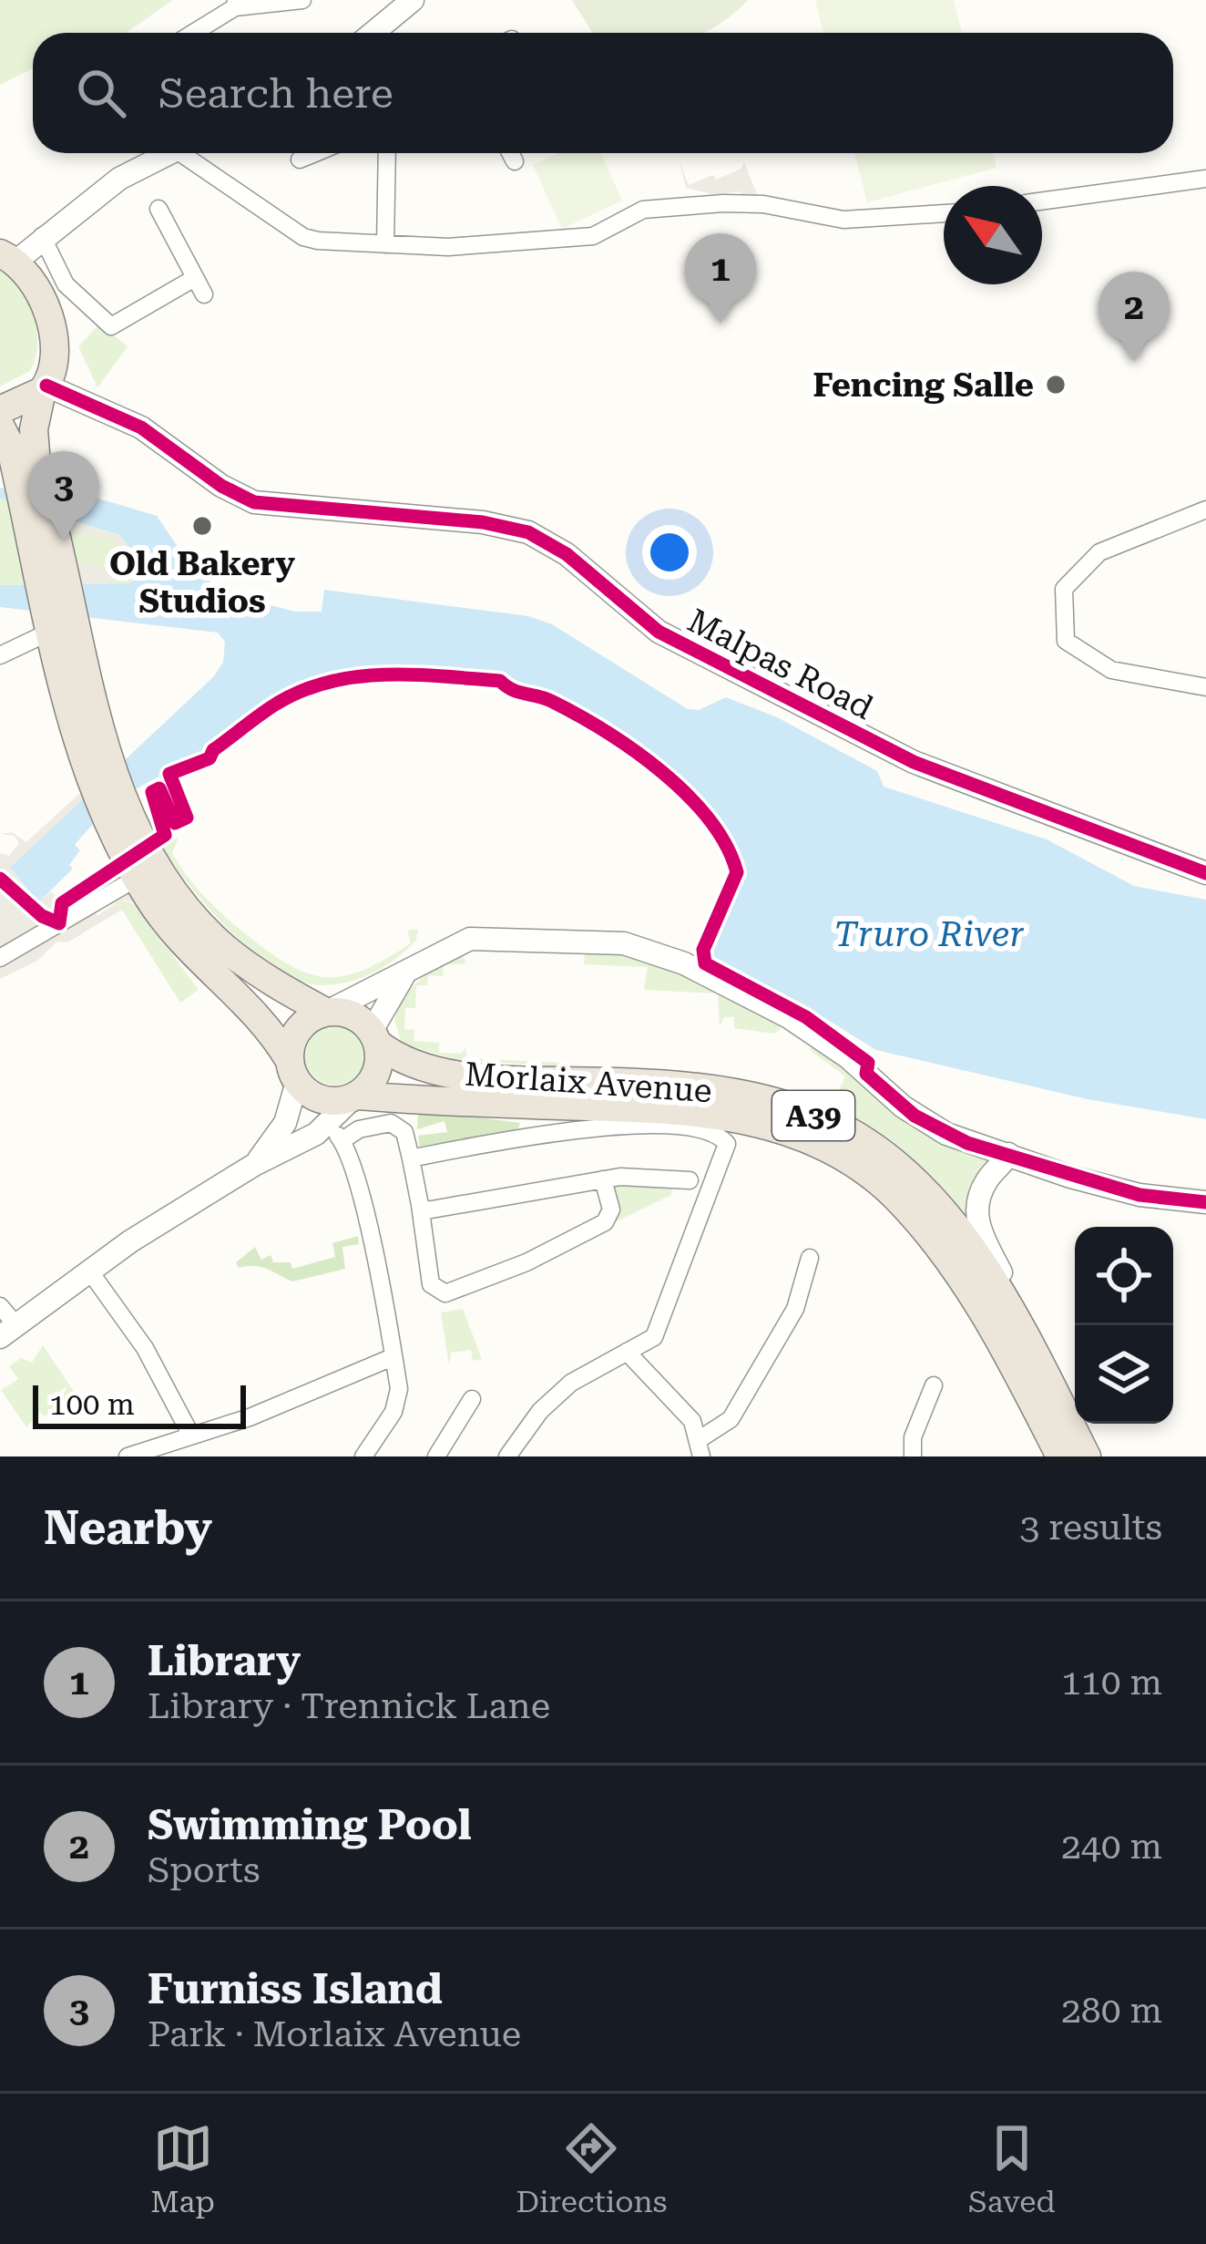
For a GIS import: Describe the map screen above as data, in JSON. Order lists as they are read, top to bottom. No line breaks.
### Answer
{"streets":{"highway":["Morlaix Avenue","A39"],"street":["Malpas Road"]},"crossings":[["Malpas Road","A39"],["Morlaix Avenue","A39"]],"water":["Truro River"],"places":["Fencing Salle","Old Bakery Studios"],"scale_bar":"100 m","north":"top left","page":{"search":"Search here","pins":["1","2","3"],"scale":"100 m","heading":["Nearby","3 results"],"list":[{"mark":"1","name":"Library","note":"Library · Trennick Lane","value":"110 m"},{"mark":"2","name":"Swimming Pool","note":"Sports","value":"240 m"},{"mark":"3","name":"Furniss Island","note":"Park · Morlaix Avenue","value":"280 m"}],"nav":["Map","Directions","Saved"]}}
